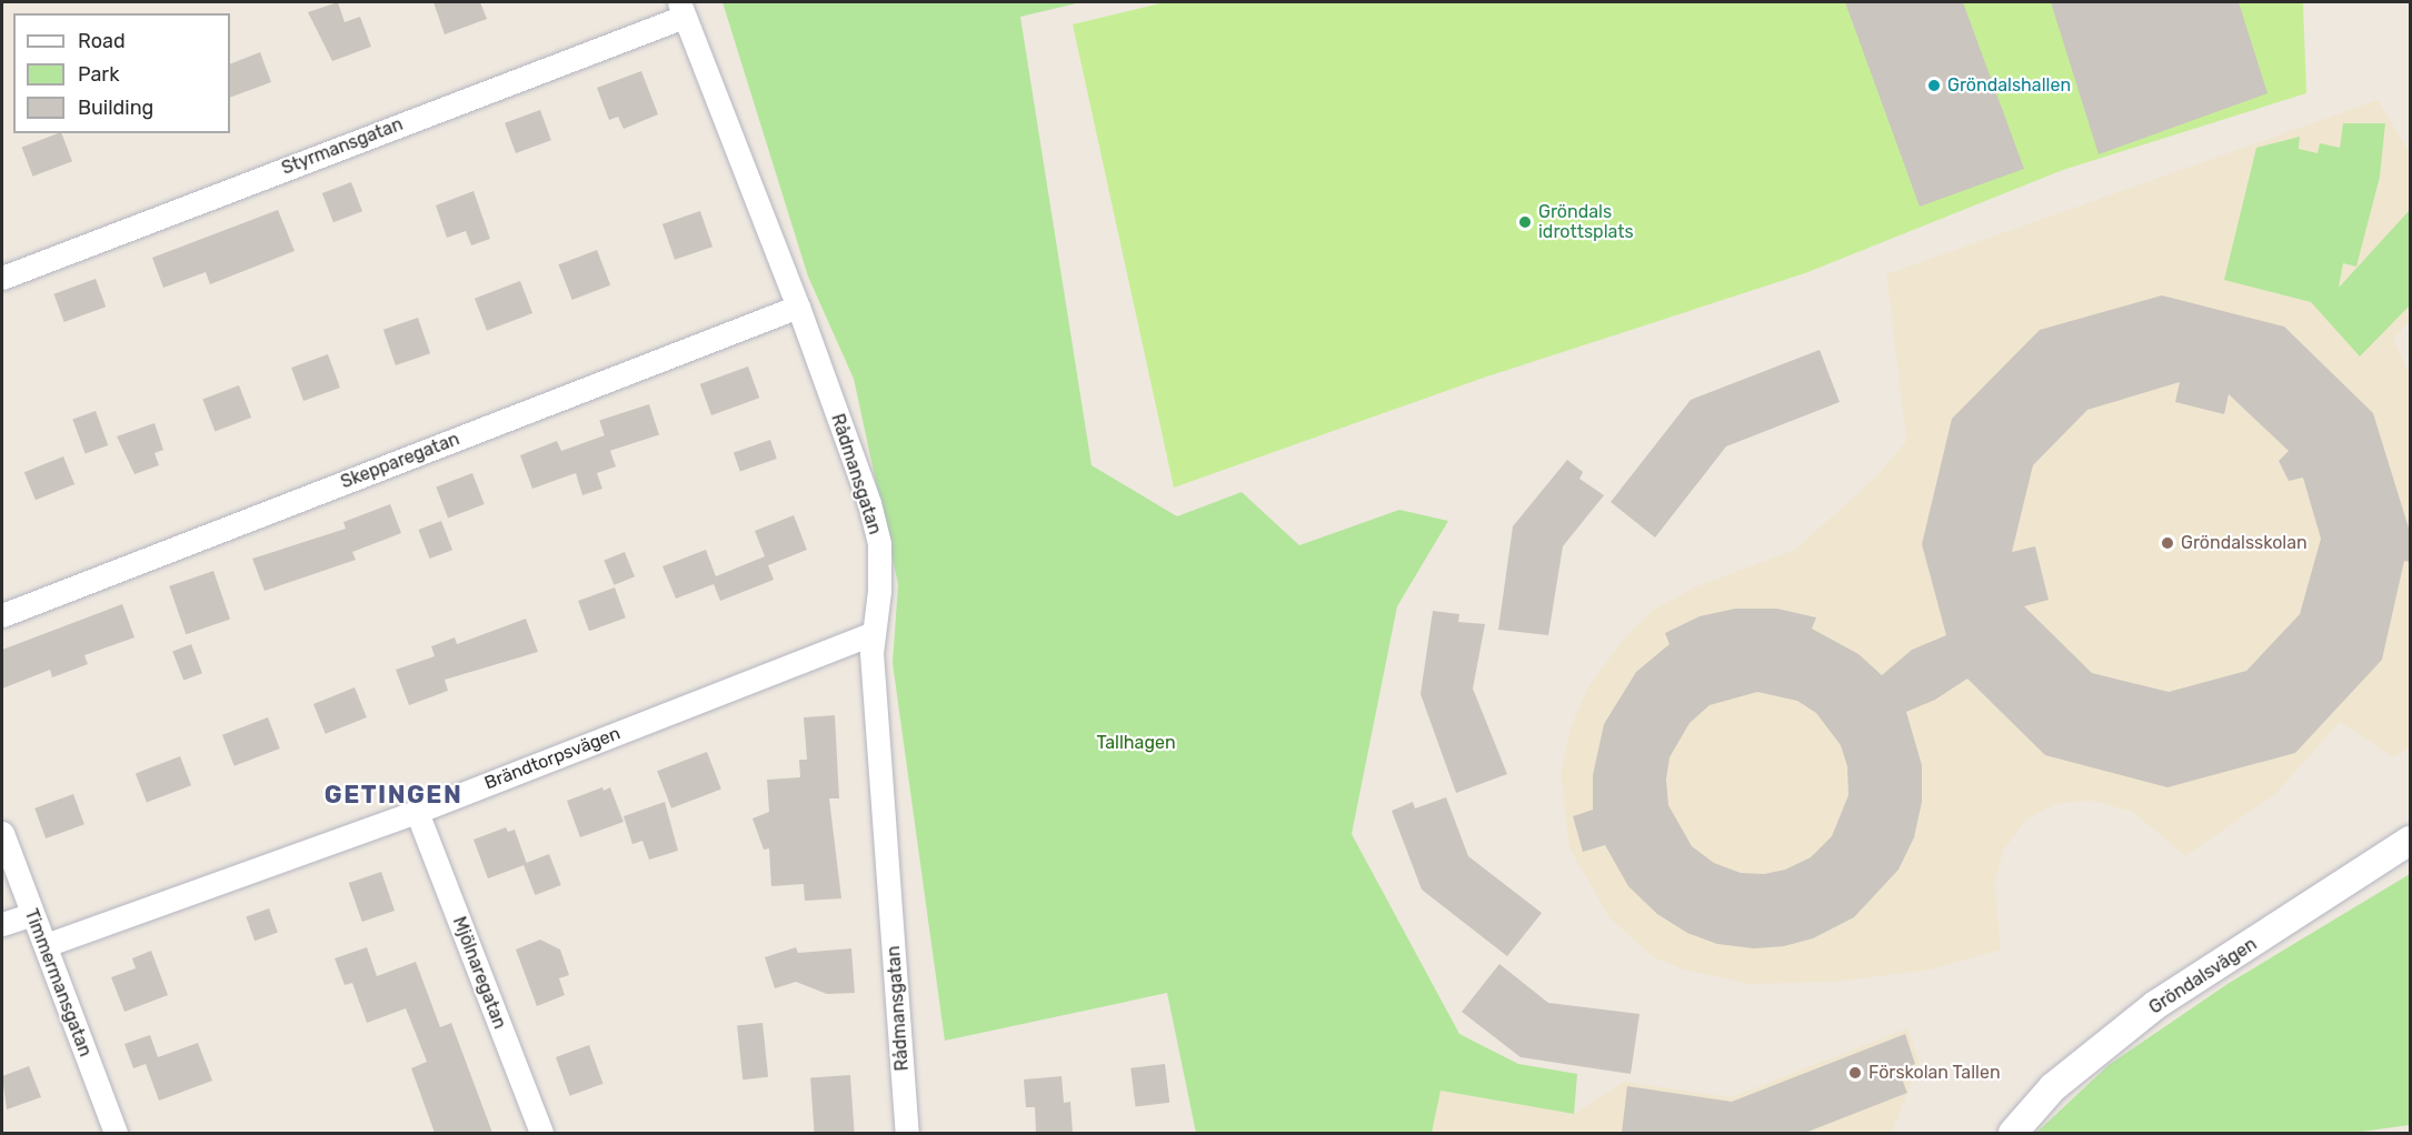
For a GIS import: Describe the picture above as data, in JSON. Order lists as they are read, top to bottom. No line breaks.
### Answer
{"streets":{"street":["Styrmansgatan","Skepparegatan","Rådmansgatan","Brändtorpsvägen","Mjölnaregatan","Gröndalsvägen","Timmermansgatan"]},"crossings":[["Styrmansgatan","Rådmansgatan"],["Skepparegatan","Rådmansgatan"],["Rådmansgatan","Brändtorpsvägen"],["Brändtorpsvägen","Mjölnaregatan"],["Brändtorpsvägen","Timmermansgatan"]],"districts":["GETINGEN"],"parks":["Tallhagen"],"places":["Gröndalshallen","Gröndals idrottsplats","Gröndalsskolan","Förskolan Tallen"],"legend":["Road","Park","Building"]}
